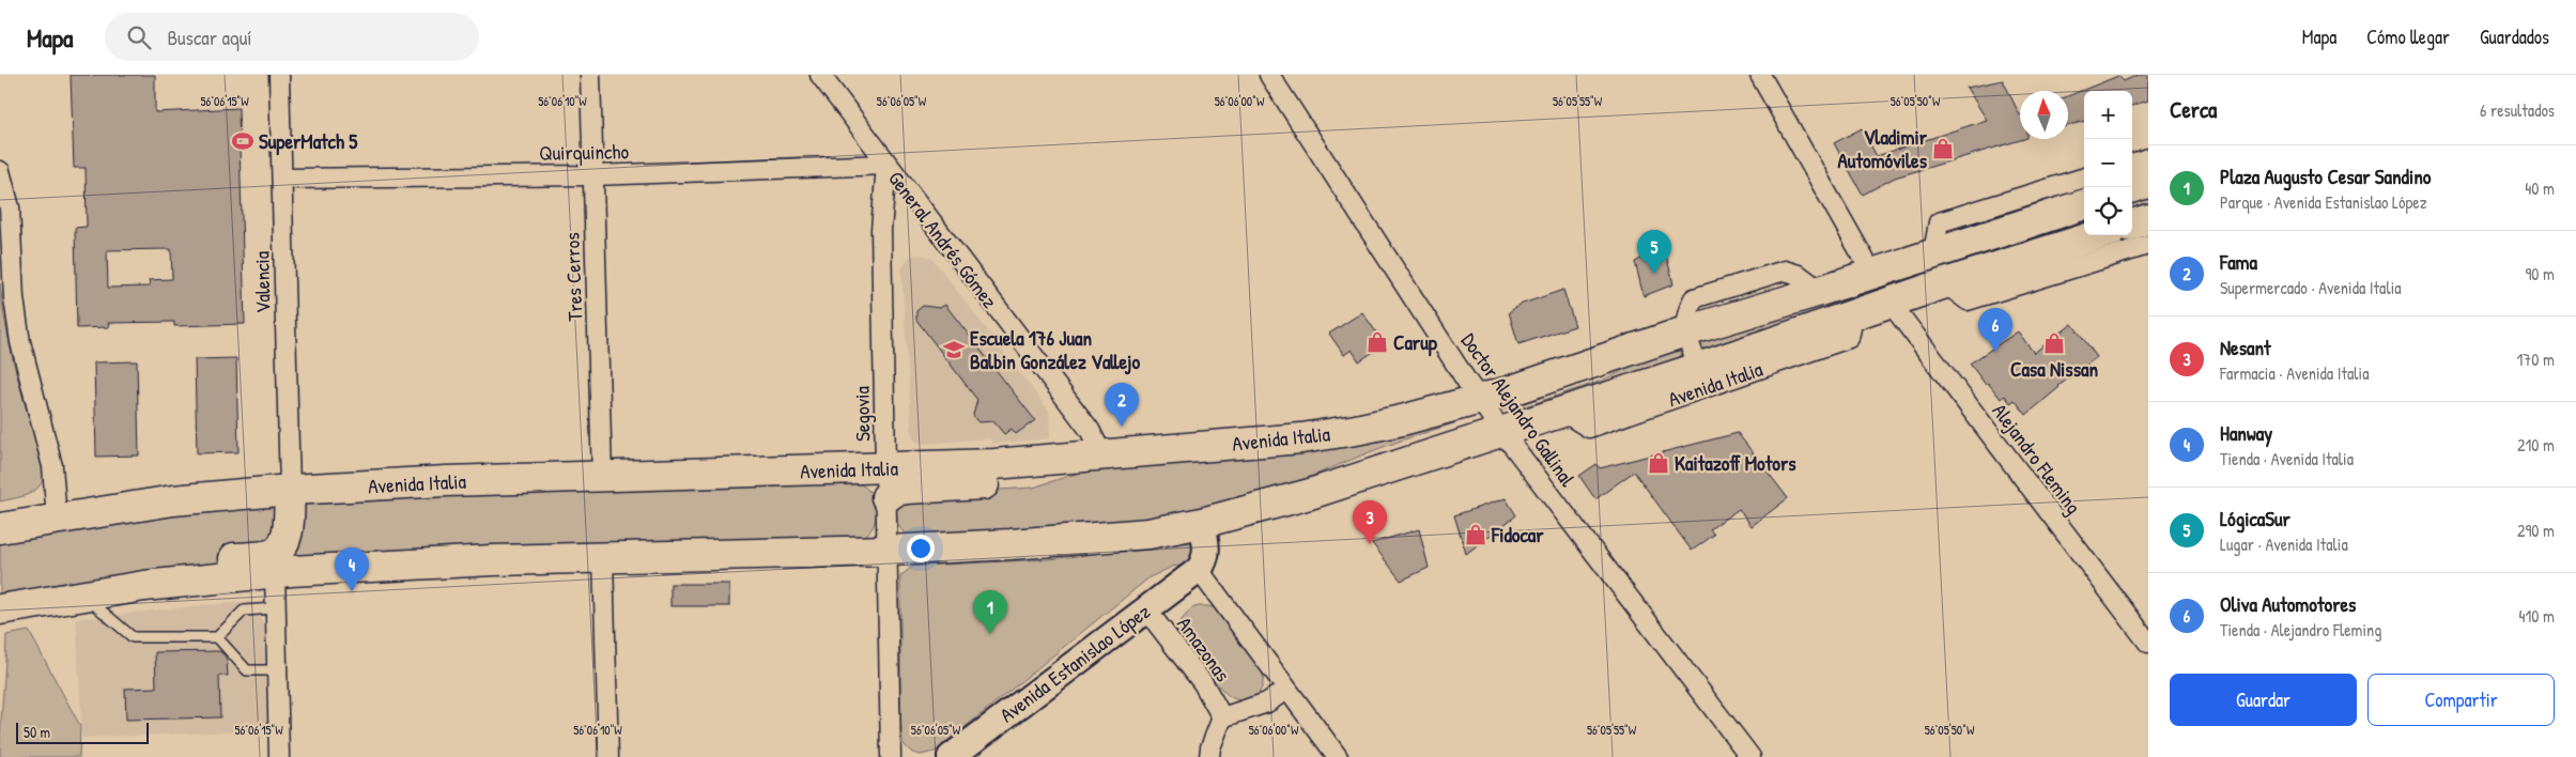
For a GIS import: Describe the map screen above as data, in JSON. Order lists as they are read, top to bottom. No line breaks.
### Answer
{"streets":{"main road":["Avenida Italia"],"street":["Quirquincho","General Andrés Gómez","Tres Cerros","Valencia","Doctor Alejandro Gallinal","Segovia","Alejandro Fleming","Amazonas","Avenida Estanislao López"]},"crossings":[["Quirquincho","General Andrés Gómez"],["Quirquincho","Tres Cerros"],["Quirquincho","Valencia"],["Quirquincho","Segovia"],["General Andrés Gómez","Avenida Italia"],["General Andrés Gómez","Segovia"],["Tres Cerros","Avenida Italia"],["Valencia","Avenida Italia"],["Avenida Italia","Doctor Alejandro Gallinal"],["Avenida Italia","Segovia"],["Avenida Italia","Alejandro Fleming"],["Amazonas","Avenida Estanislao López"]],"places":{"sports":["SuperMatch 5"],"shop":["Vladimir Automóviles","Carup","Casa Nissan","Kaitazoff Motors","Fidocar"],"school or university":["Escuela 176 Juan Balbin González Vallejo"]},"scale_bar":"50 m","north":"top","page":{"header":"Mapa","search":"Buscar aquí","nav":["Mapa","Cómo llegar","Guardados"],"heading":["Cerca","6 resultados"],"map_buttons":["+","−"],"list":[{"mark":"1","name":"Plaza Augusto Cesar Sandino","note":"Parque · Avenida Estanislao López","value":"40 m"},{"mark":"2","name":"Fama","note":"Supermercado · Avenida Italia","value":"90 m"},{"mark":"3","name":"Nesant","note":"Farmacia · Avenida Italia","value":"170 m"},{"mark":"4","name":"Hanway","note":"Tienda · Avenida Italia","value":"210 m"},{"mark":"5","name":"LógicaSur","note":"Lugar · Avenida Italia","value":"290 m"},{"mark":"6","name":"Oliva Automotores","note":"Tienda · Alejandro Fleming","value":"410 m"}],"pins":["5","6","2","3","4","1"],"buttons":["Guardar","Compartir"],"scale":"50 m"},"coordinates":["56°06'15\"W","56°06'10\"W","56°06'05\"W","56°06'00\"W","56°05'55\"W","56°05'50\"W"]}
